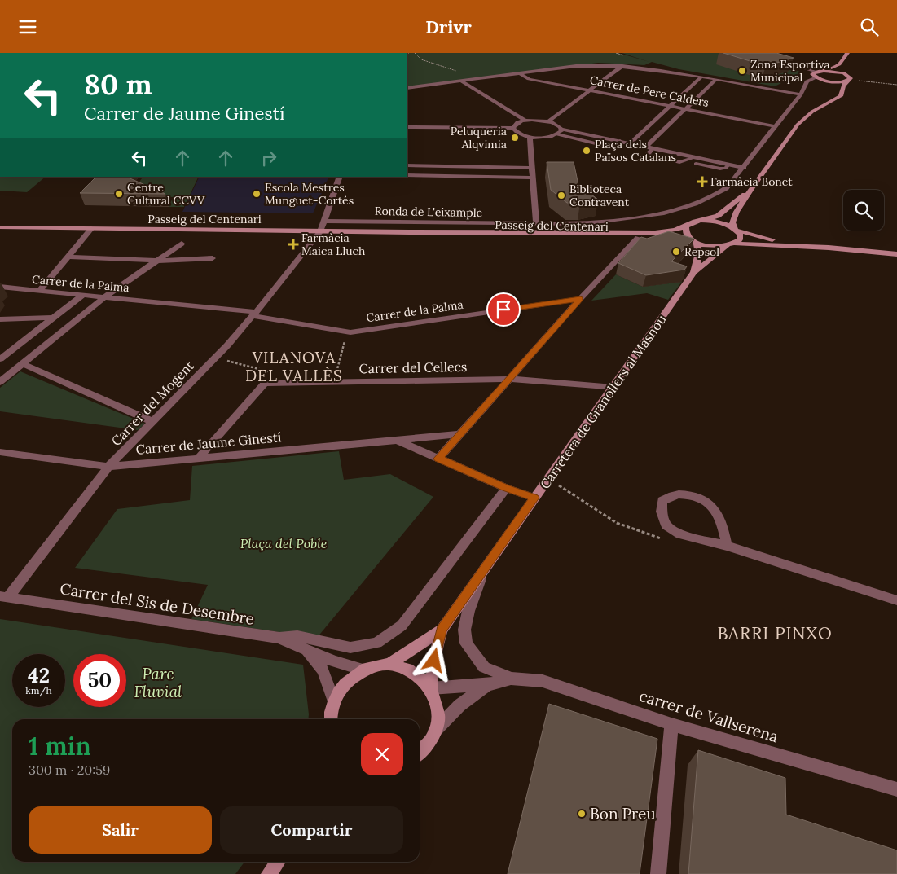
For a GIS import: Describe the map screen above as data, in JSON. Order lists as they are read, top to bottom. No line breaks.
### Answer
{"streets":{"main road":["Passeig del Centenari","Carretera de Granollers al Masnou"],"street":["Carrer de Pere Calders","Ronda de L'eixample","Carrer de la Palma","Carrer del Cellecs","Carrer del Mogent","Carrer de Jaume Ginestí","Carrer del Sis de Desembre","carrer de Vallserena"]},"crossings":[["Carrer de Pere Calders","Ronda de L'eixample"],["Ronda de L'eixample","Carrer del Mogent"],["Passeig del Centenari","Carretera de Granollers al Masnou"],["Passeig del Centenari","Carrer del Mogent"],["Carrer de la Palma","Carrer del Mogent"],["Carrer del Cellecs","Carretera de Granollers al Masnou"],["Carrer del Cellecs","Carrer de Jaume Ginestí"],["Carretera de Granollers al Masnou","Carrer de Jaume Ginestí"],["Carretera de Granollers al Masnou","carrer de Vallserena"],["Carrer del Mogent","Carrer de Jaume Ginestí"],["Carrer del Mogent","Carrer del Sis de Desembre"]],"districts":["VILANOVA DEL VALLÈS","BARRI PINXO"],"parks":["Plaça del Poble","Parc Fluvial"],"places":{"other":["Zona Esportiva Municipal","Peluqueria Alqvimia","Plaça dels Països Catalans","Centre Cultural CCVV","Escola Mestres Munguet-Cortés","Biblioteca Contravent","Repsol","Bon Preu"],"health":["Farmàcia Bonet","Farmàcia Maica Lluch"]},"page":{"header":"Drivr","turn":["80 m","Carrer de Jaume Ginestí"],"speed":"42 km/h","limit":"50","heading":["1 min","300 m · 20:59"],"buttons":["Salir","Compartir"]}}
